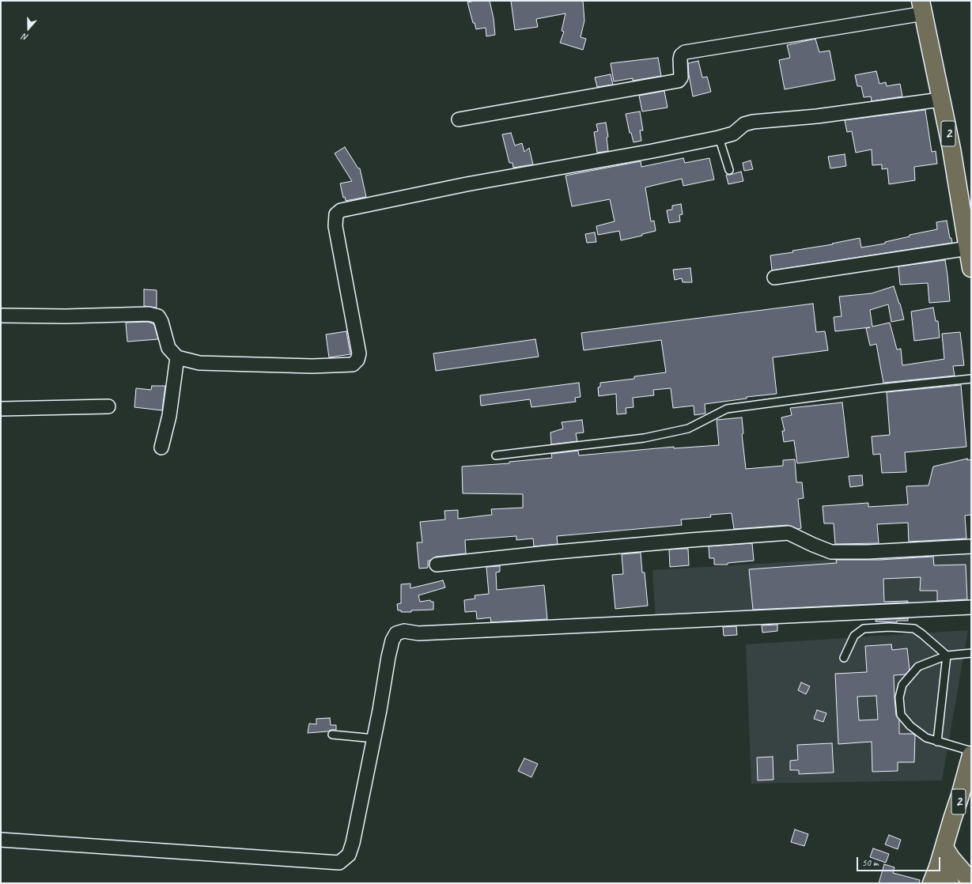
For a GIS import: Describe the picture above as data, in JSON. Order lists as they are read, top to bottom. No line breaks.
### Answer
{"streets":{"main road":["2"]},"scale_bar":"50 m","north":"bottom"}
